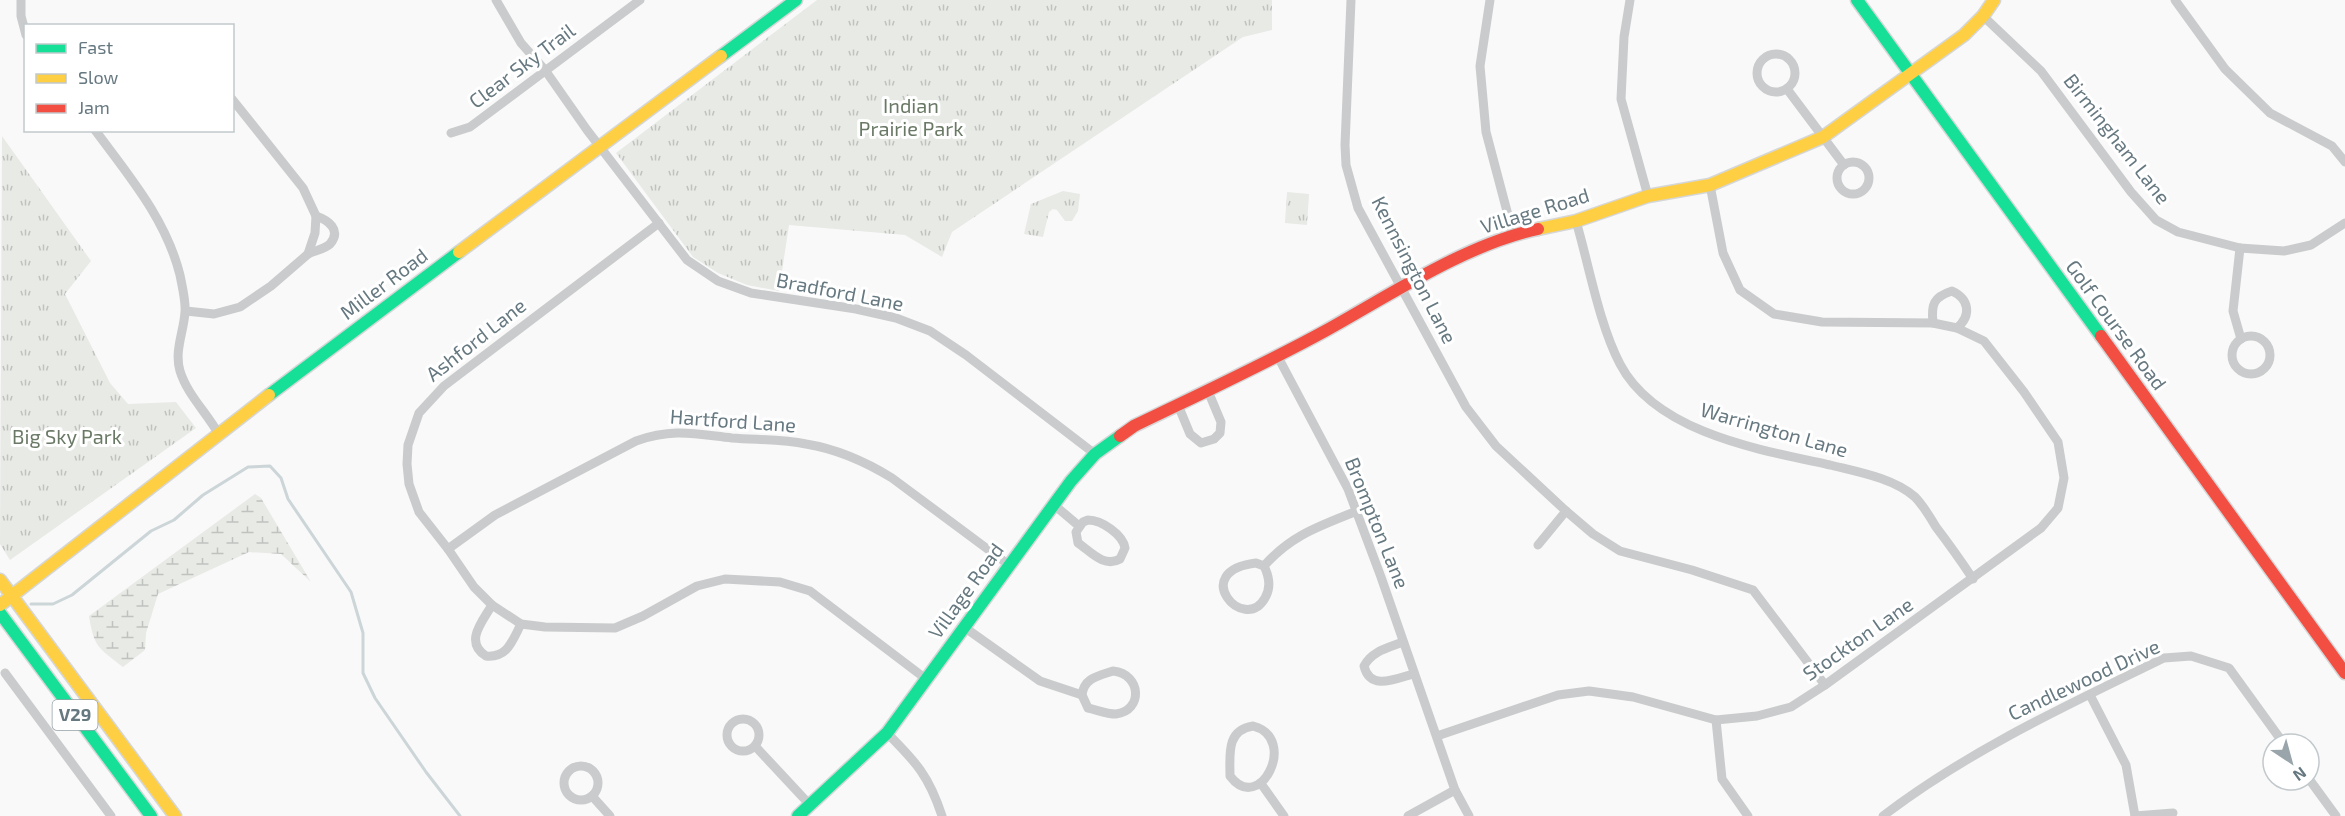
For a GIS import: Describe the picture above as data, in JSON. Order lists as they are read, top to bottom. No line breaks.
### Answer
{"streets":{"street":["Clear Sky Trail","Birmingham Lane","Village Road","Kennsington Lane","Miller Road","Bradford Lane","Golf Course Road","Ashford Lane","Hartford Lane","Warrington Lane","Brompton Lane","Stockton Lane","Candlewood Drive","V29"]},"crossings":[["Clear Sky Trail","Bradford Lane"],["Birmingham Lane","Village Road"],["Village Road","Kennsington Lane"],["Village Road","Bradford Lane"],["Village Road","Golf Course Road"],["Village Road","Ashford Lane"],["Village Road","Hartford Lane"],["Village Road","Warrington Lane"],["Village Road","Brompton Lane"],["Village Road","Stockton Lane"],["Kennsington Lane","Stockton Lane"],["Miller Road","Bradford Lane"],["Miller Road","V29"],["Bradford Lane","Ashford Lane"],["Ashford Lane","Hartford Lane"],["Warrington Lane","Stockton Lane"],["Brompton Lane","Stockton Lane"]],"parks":["Indian Prairie Park","Big Sky Park"],"legend":["Fast","Slow","Jam"],"north":"bottom right"}
